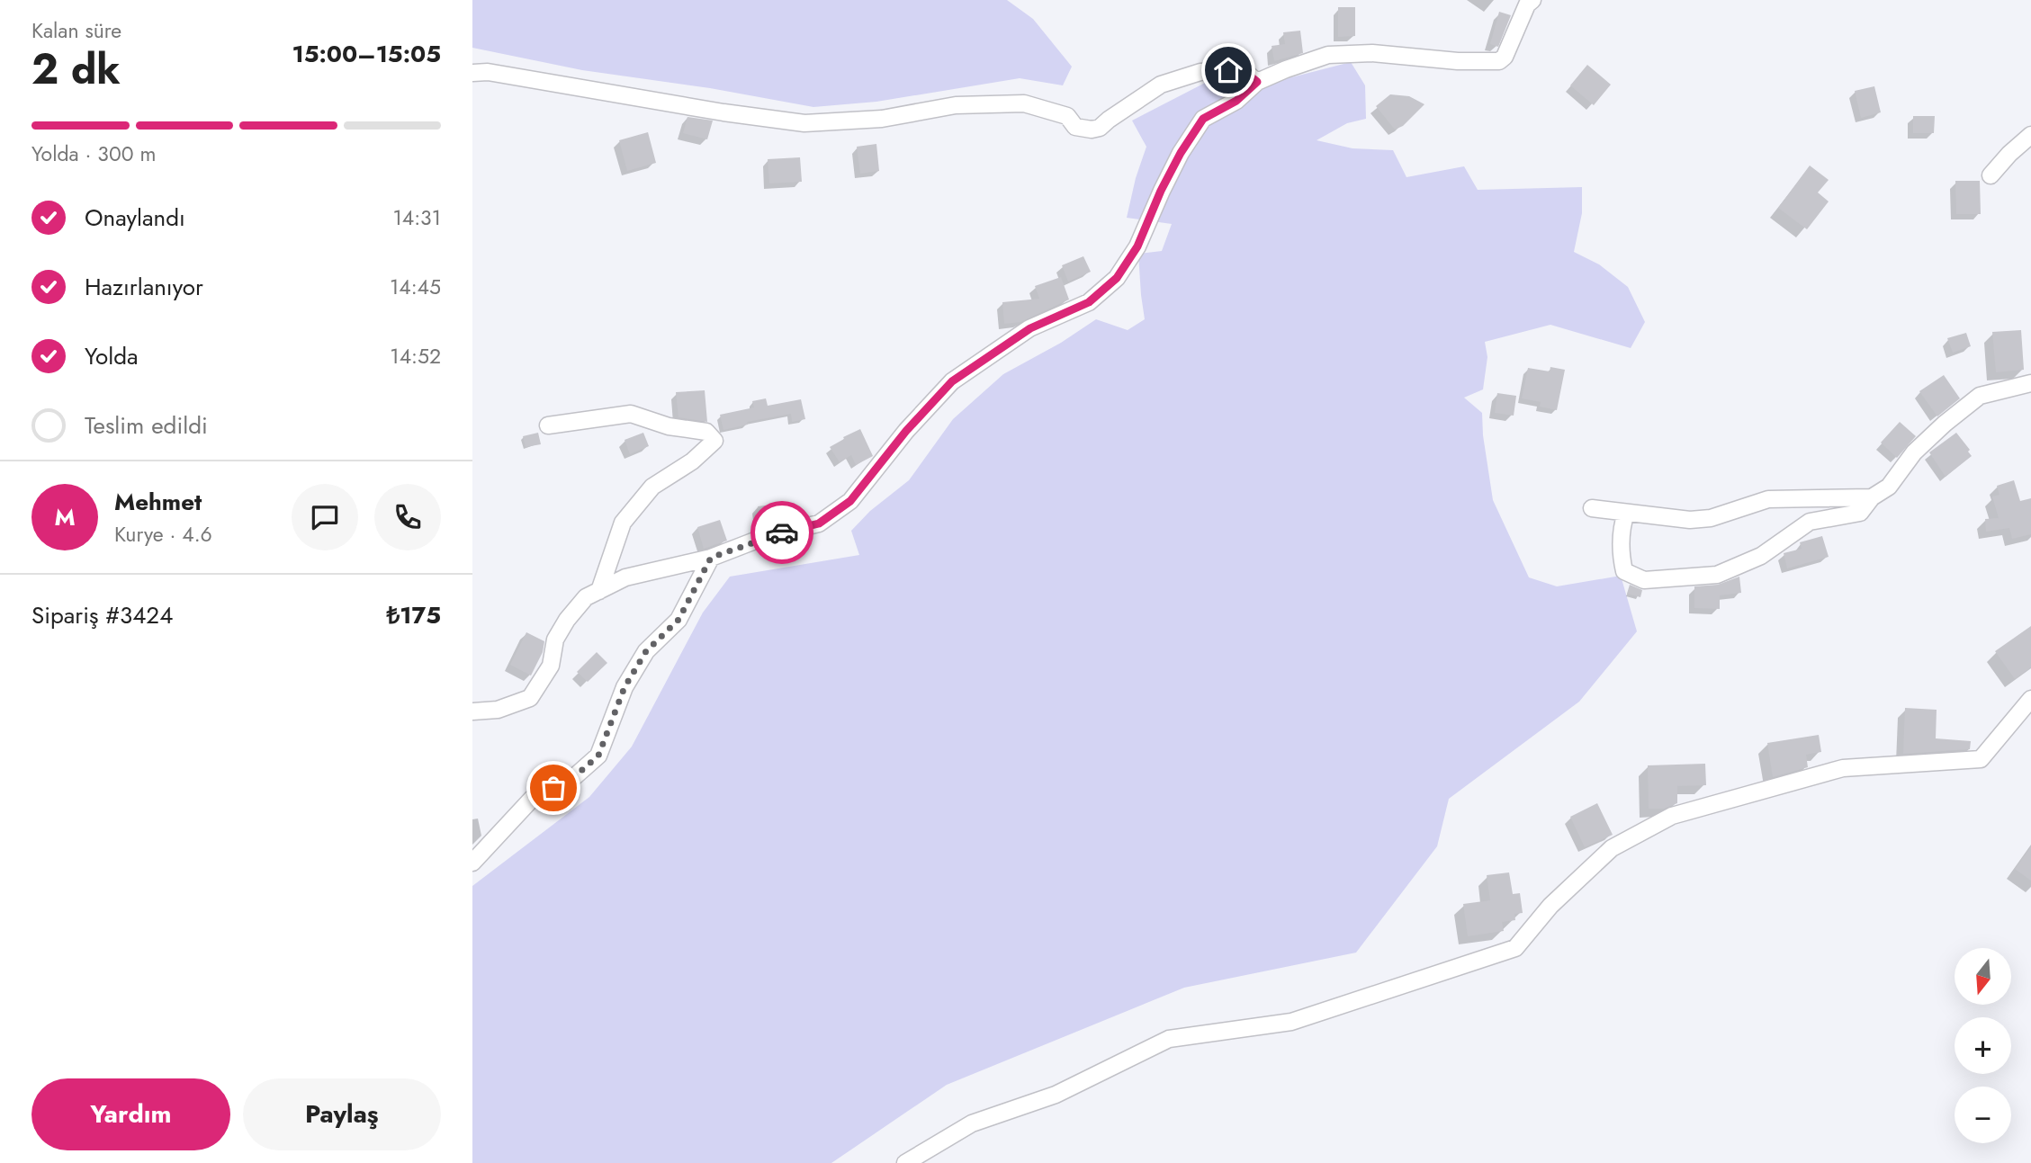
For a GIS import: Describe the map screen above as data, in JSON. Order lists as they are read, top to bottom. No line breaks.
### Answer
{"north":"bottom","page":{"heading":["2 dk","Kalan süre","15:00–15:05"],"panel":["Mehmet","Kurye · 4.6","Sipariş #3424","₺175"],"bar":"Yolda · 300 m","list":[["Onaylandı","14:31"],["Hazırlanıyor","14:45"],["Yolda","14:52"],"Teslim edildi"],"round":"M","map_buttons":["+","−"],"buttons":["Yardım","Paylaş"]}}
